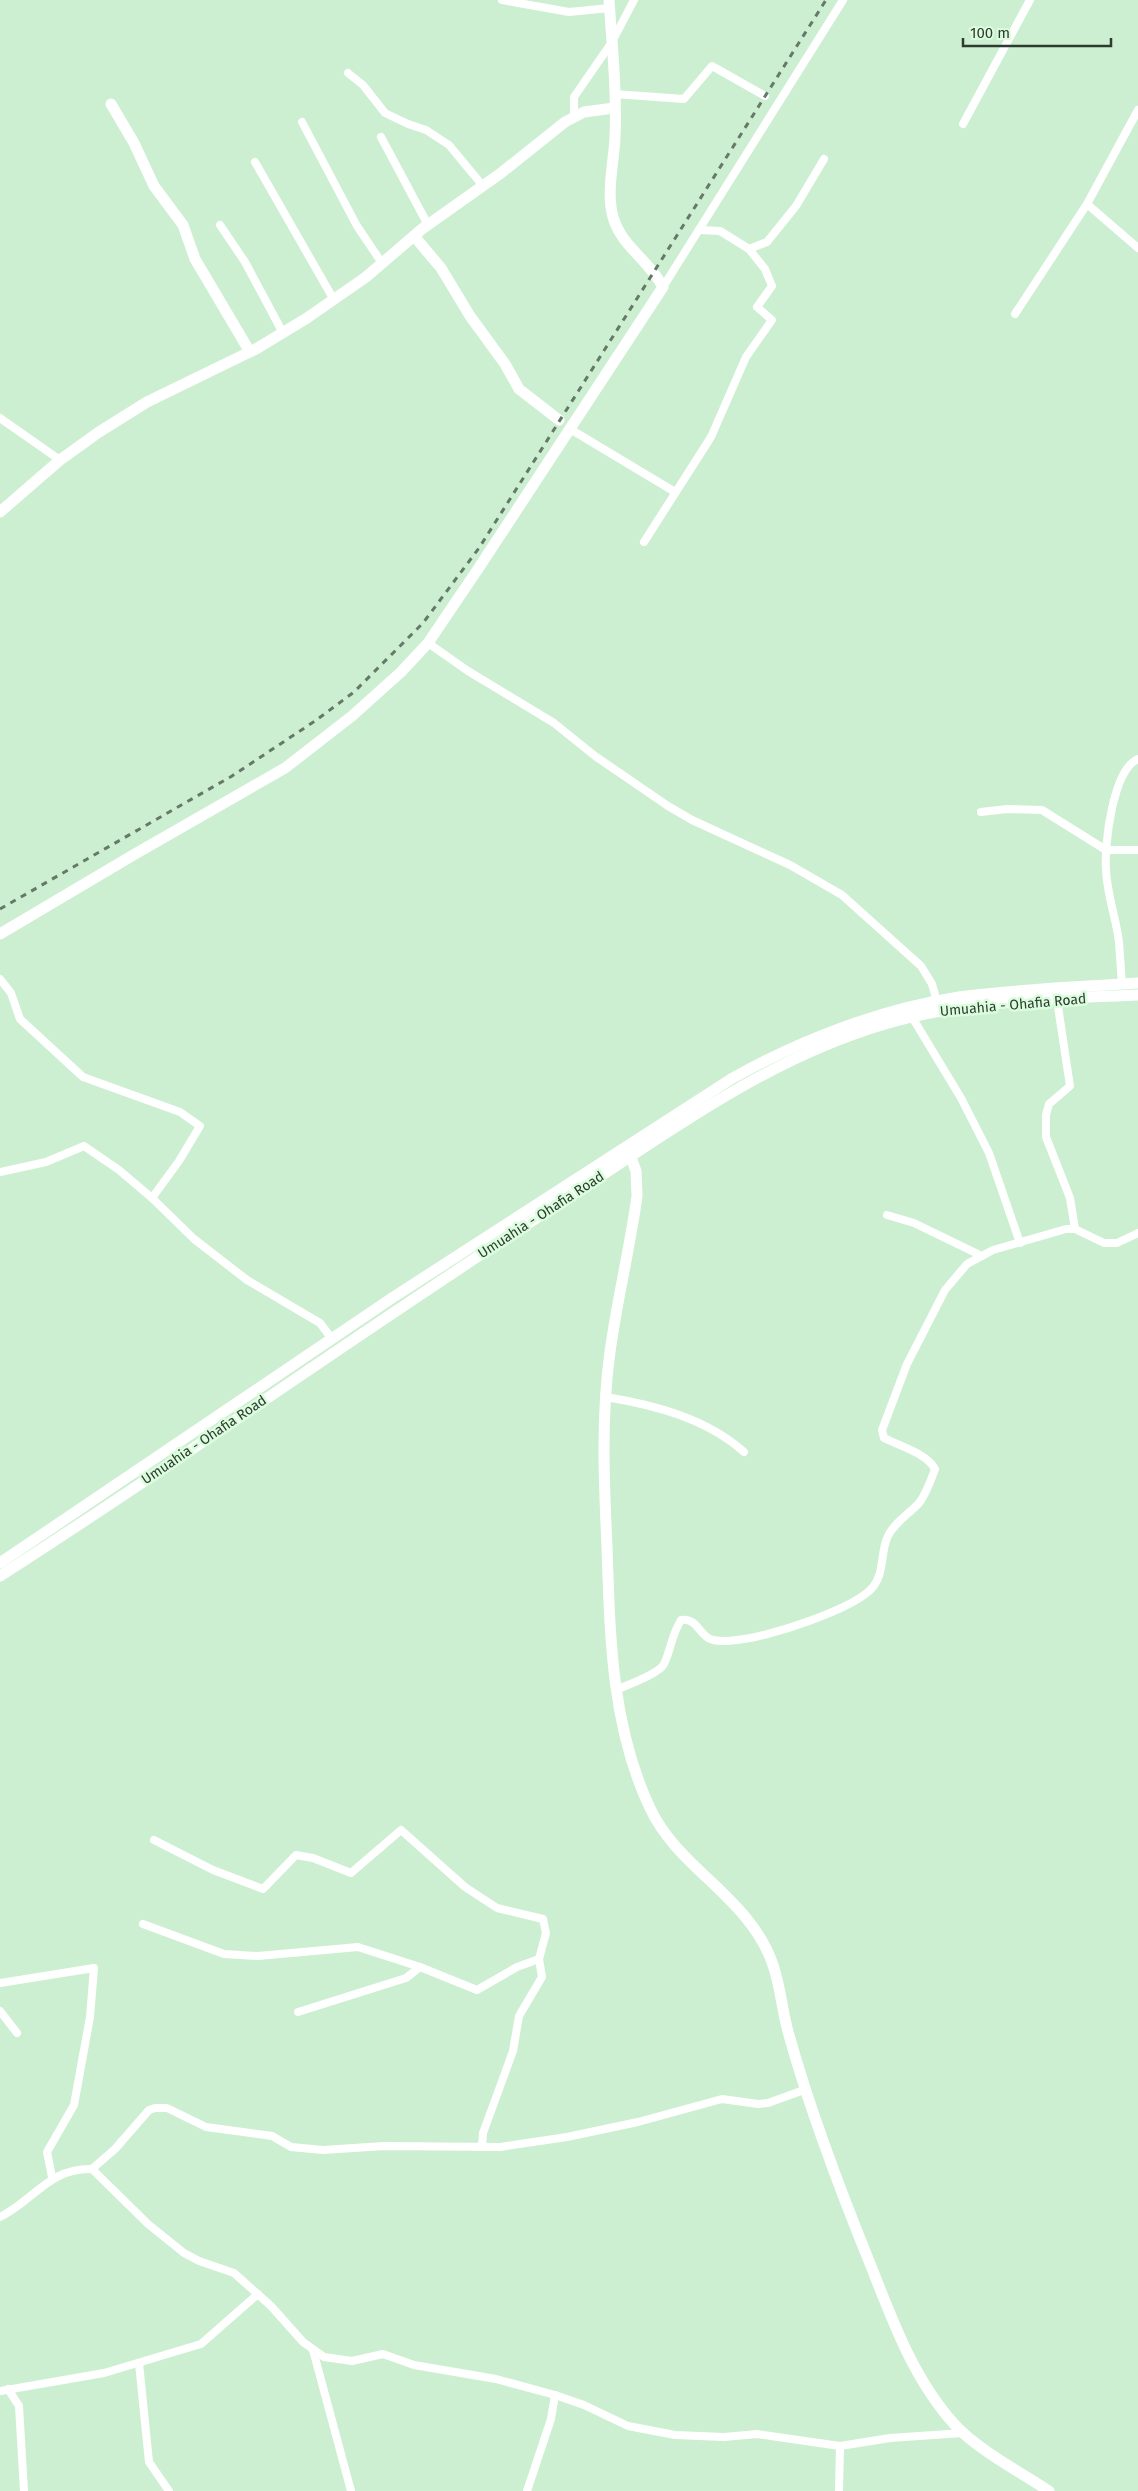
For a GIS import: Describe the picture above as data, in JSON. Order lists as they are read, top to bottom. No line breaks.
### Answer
{"streets":{"street":["Umuahia - Ohafia Road"]},"scale_bar":"100 m"}
